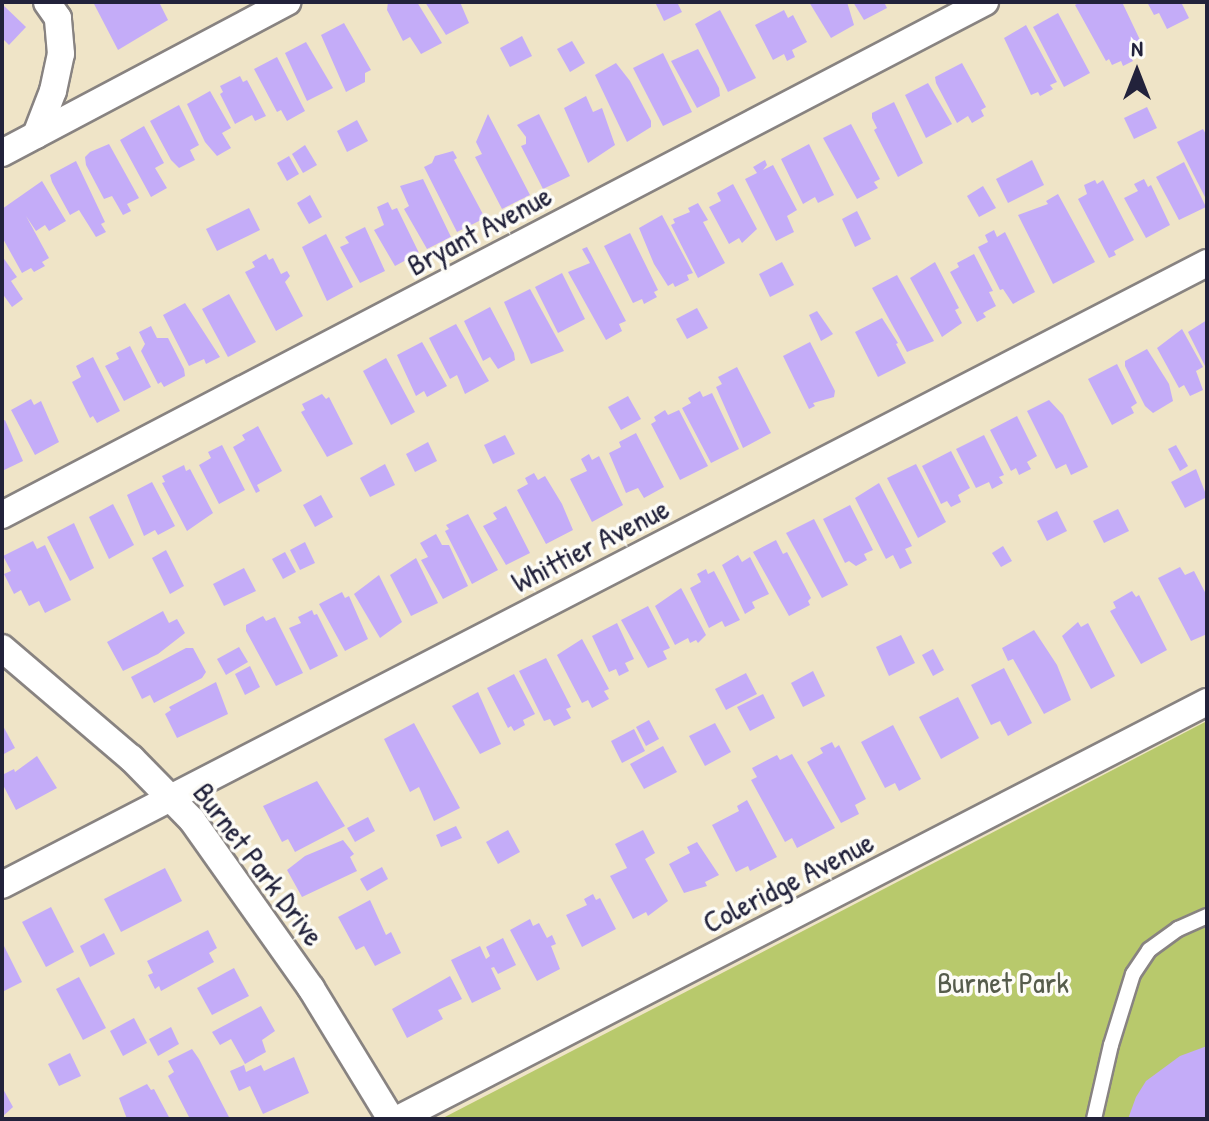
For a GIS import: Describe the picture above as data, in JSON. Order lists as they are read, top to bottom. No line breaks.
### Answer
{"streets":{"street":["Bryant Avenue","Whittier Avenue","Burnet Park Drive","Coleridge Avenue"]},"crossings":[["Whittier Avenue","Burnet Park Drive"]],"parks":["Burnet Park"],"north":"top"}
